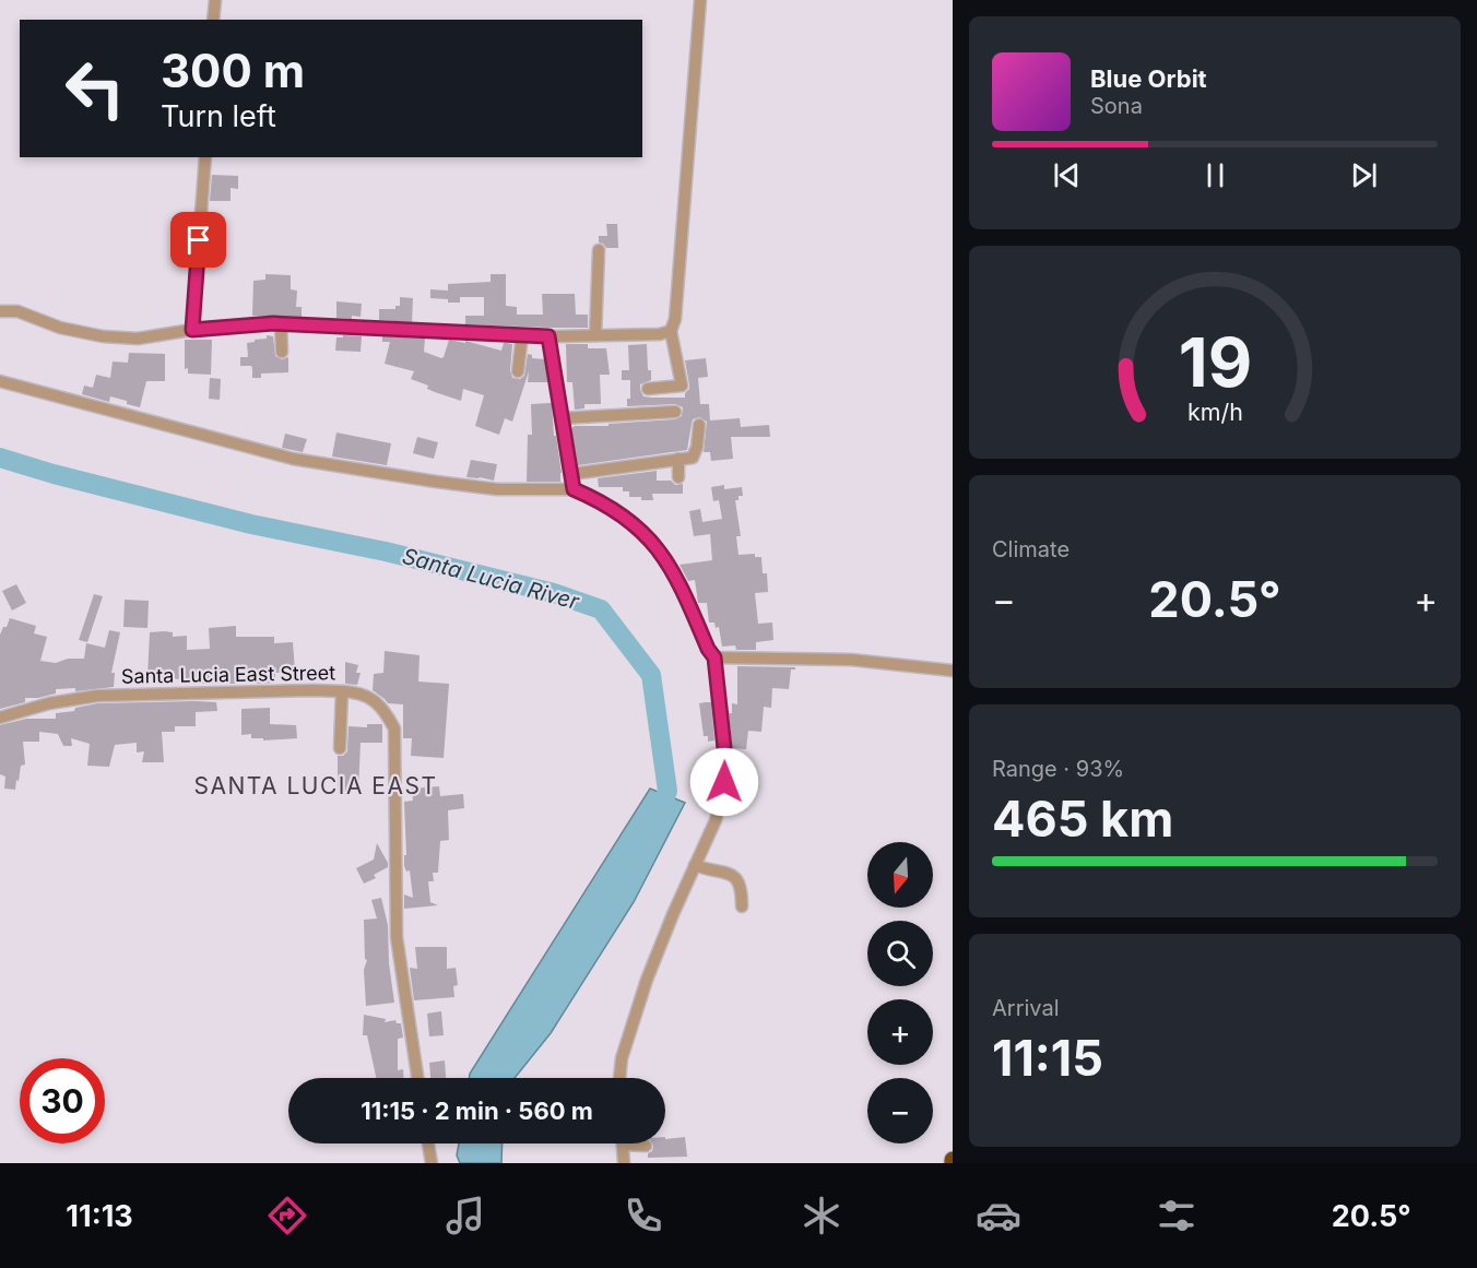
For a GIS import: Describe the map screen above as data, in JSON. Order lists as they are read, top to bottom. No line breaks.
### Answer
{"streets":{"street":["Santa Lucia East Street"]},"districts":["SANTA LUCIA EAST"],"water":["Santa Lucia River"],"north":"bottom","page":{"turn":["300 m","Turn left"],"song":["Blue Orbit","Sona"],"tile":["Climate",["Range · 93%","465 km"],["Arrival","11:15"]],"heat":["−","20.5°","+"],"map_buttons":["+","−"],"limit":"30","trip":"11:15 · 2 min · 560 m","tabs":["11:13","20.5°"],"gauge":["19","km/h"]}}
